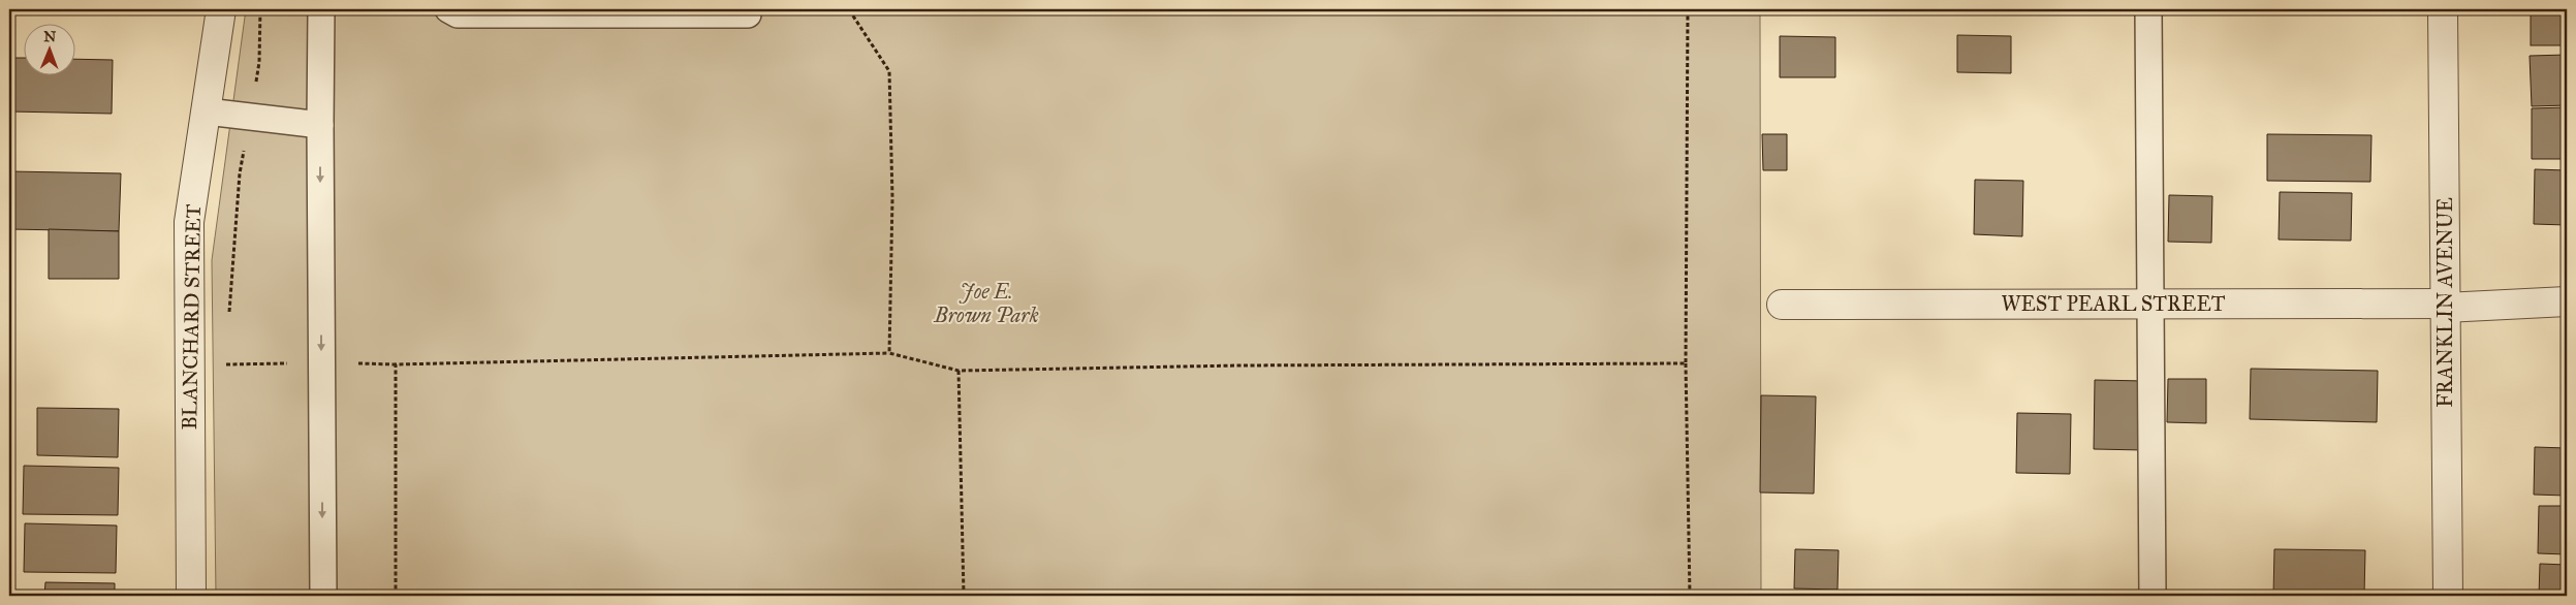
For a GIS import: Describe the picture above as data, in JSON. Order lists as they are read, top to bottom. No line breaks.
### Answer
{"streets":{"street":["FRANKLIN AVENUE","WEST PEARL STREET","BLANCHARD STREET"]},"crossings":[["FRANKLIN AVENUE","WEST PEARL STREET"]],"parks":["Joe E. Brown Park"],"north":"top"}
